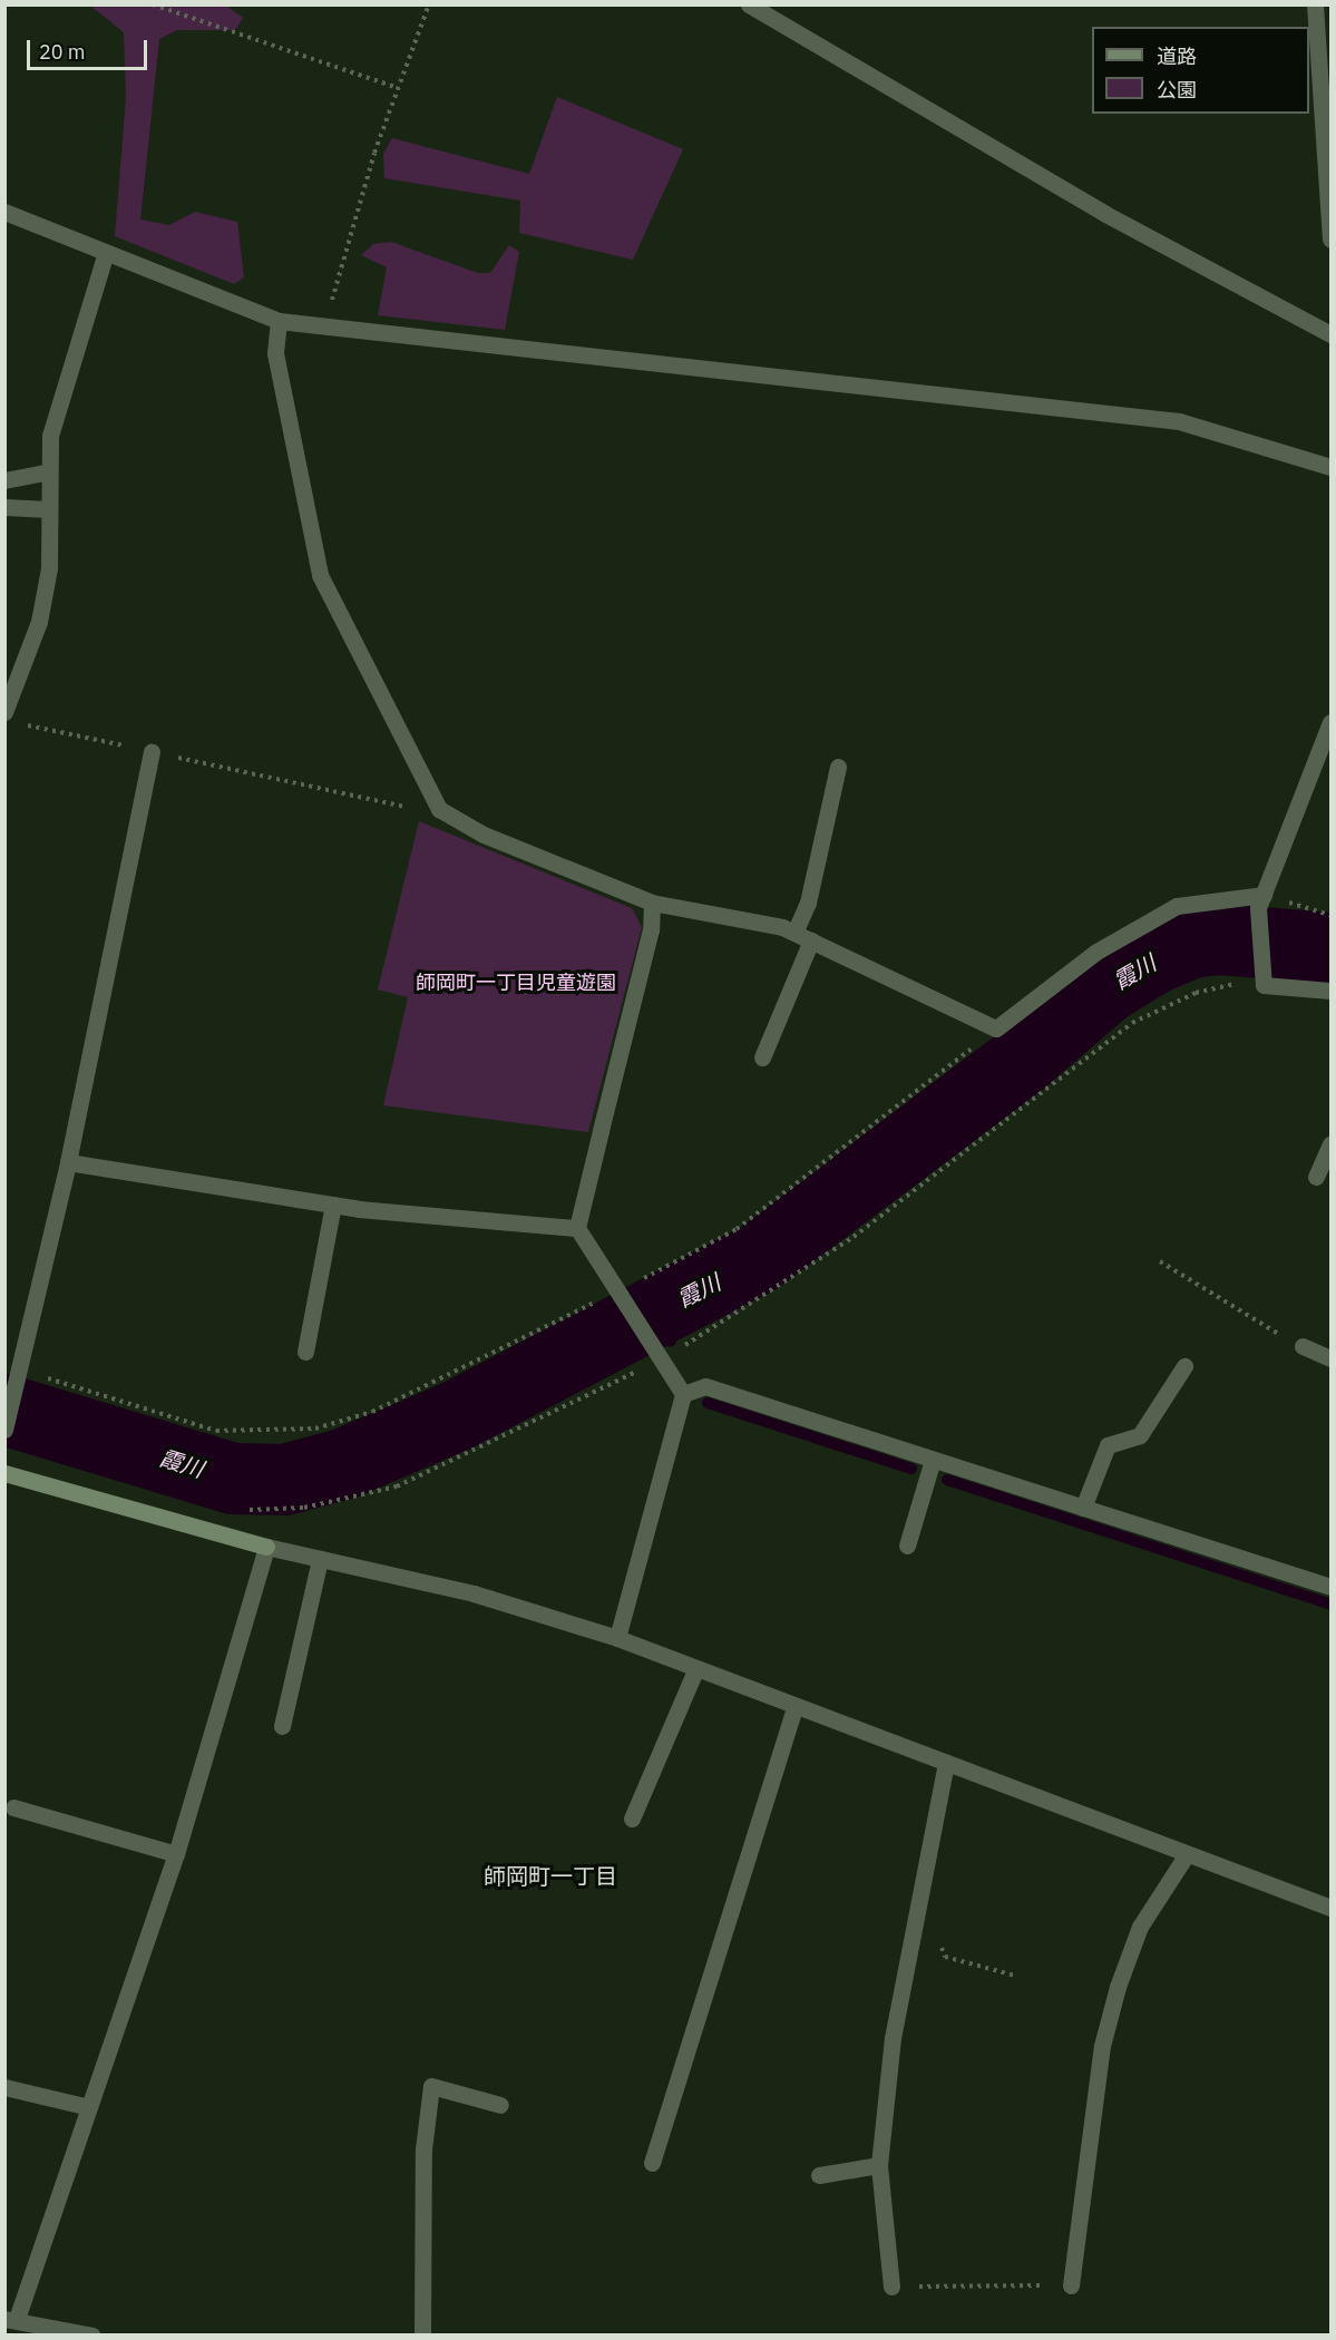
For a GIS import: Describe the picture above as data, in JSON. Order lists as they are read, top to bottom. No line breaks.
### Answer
{"districts":["師岡町一丁目"],"water":["霞川"],"parks":["師岡町一丁目児童遊園"],"legend":["道路","公園"],"scale_bar":"20 m"}
